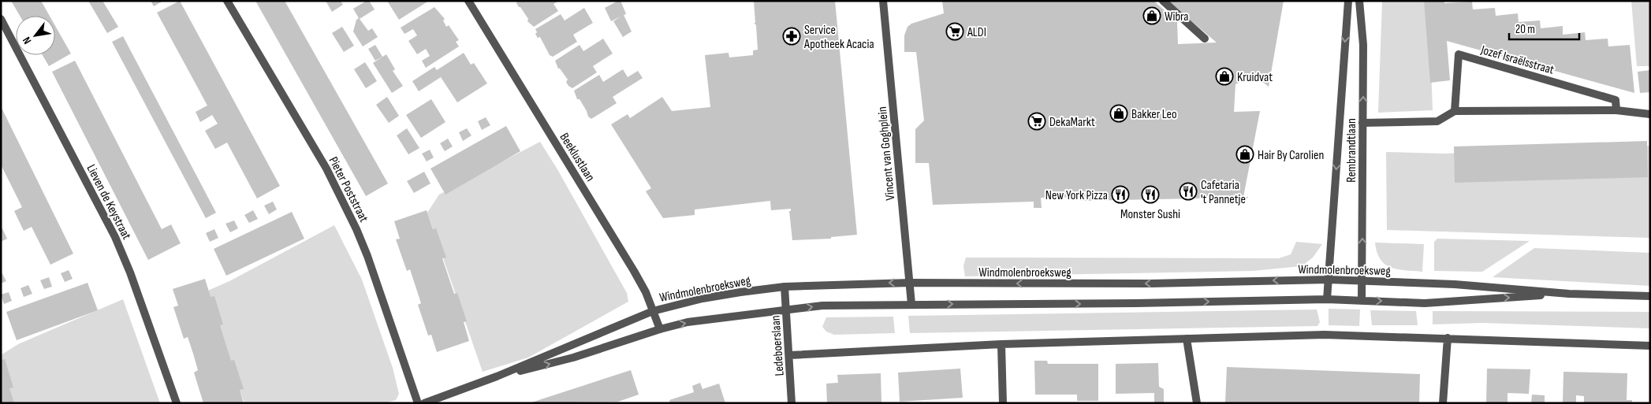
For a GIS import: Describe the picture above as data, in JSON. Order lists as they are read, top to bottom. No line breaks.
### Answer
{"streets":{"street":["Jozef Israëlsstraat","Rembrandtlaan","Vincent van Goghplein","Beeklustlaan","Pieter Poststraat","Lieven de Keystraat","Windmolenbroeksweg","Ledeboerslaan"]},"crossings":[["Rembrandtlaan","Windmolenbroeksweg"],["Vincent van Goghplein","Windmolenbroeksweg"],["Beeklustlaan","Windmolenbroeksweg"],["Windmolenbroeksweg","Ledeboerslaan"]],"places":{"shop":["Wibra","Kruidvat","Bakker Leo","Hair By Carolien"],"supermarket":["ALDI","DekaMarkt"],"pharmacy":["Service Apotheek Acacia"],"restaurant":["Cafetaria 't Pannetje","New York Pizza","Monster Sushi"]},"scale_bar":"20 m","north":"bottom left"}
